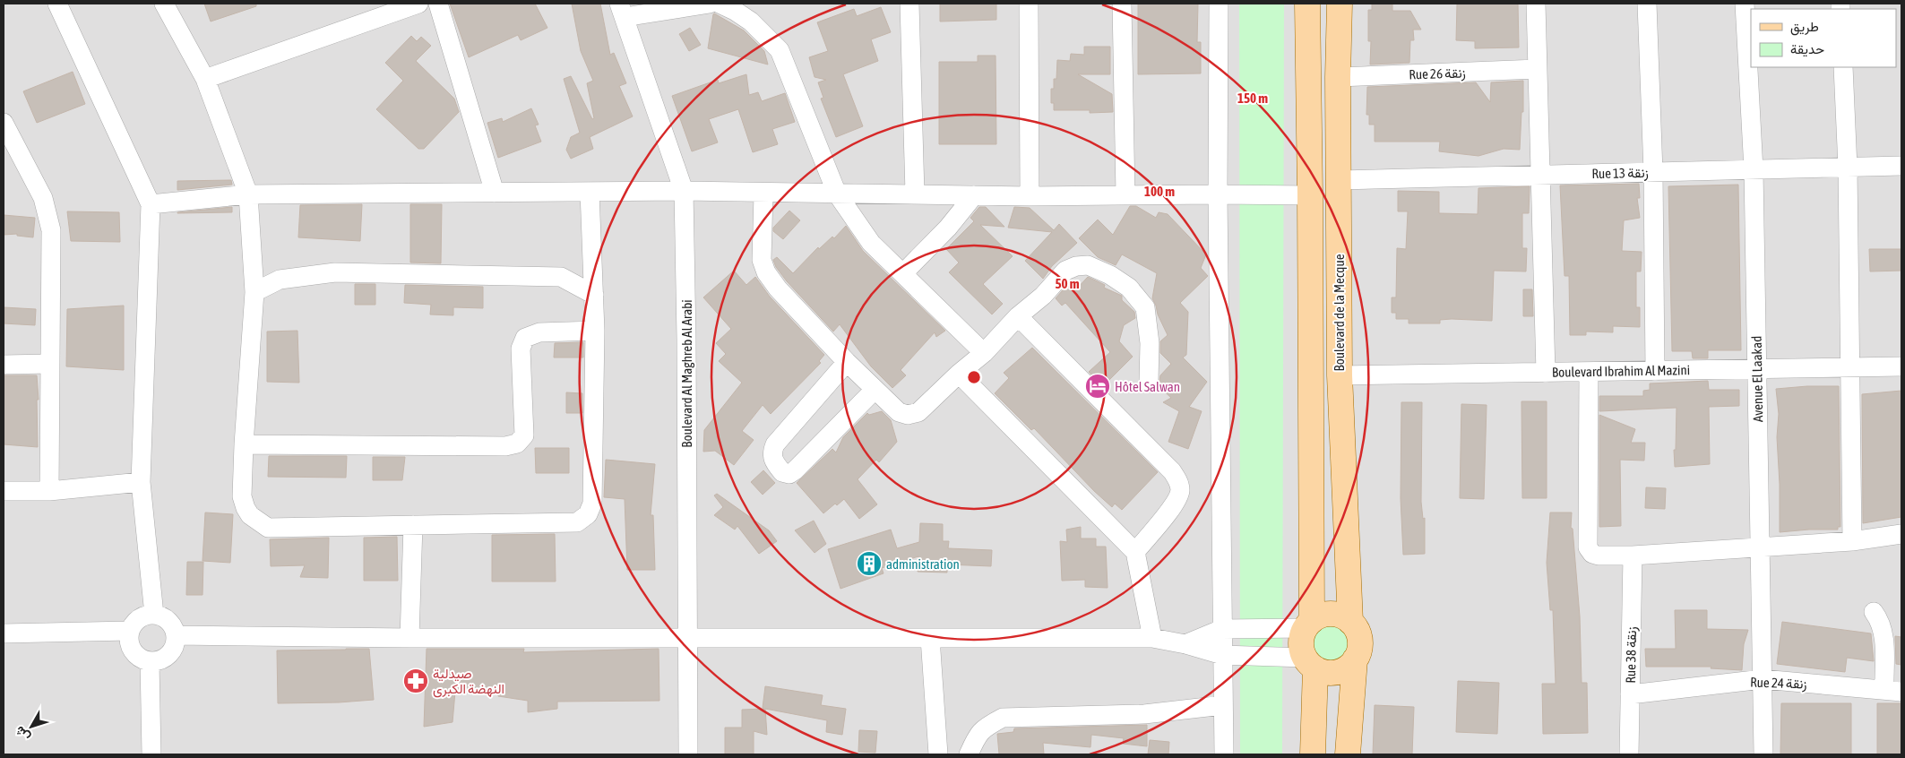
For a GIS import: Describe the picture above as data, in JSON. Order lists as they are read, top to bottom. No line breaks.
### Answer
{"streets":{"main road":["Boulevard de la Mecque"],"street":["Rue 26 زنقة","Rue 13 زنقة","Boulevard Ibrahim Al Mazini","Boulevard Al Maghreb Al Arabi","Avenue El Laakad","Rue 38 زنقة","Rue 24 زنقة"]},"crossings":[["Rue 26 زنقة","Boulevard de la Mecque"],["Rue 13 زنقة","Boulevard de la Mecque"],["Rue 13 زنقة","Avenue El Laakad"],["Boulevard de la Mecque","Boulevard Ibrahim Al Mazini"],["Boulevard Ibrahim Al Mazini","Avenue El Laakad"],["Avenue El Laakad","Rue 24 زنقة"],["Rue 38 زنقة","Rue 24 زنقة"]],"places":{"hotel":["Hôtel Salwan"],"building":["administration"],"pharmacy":["صيدلية النهضة الكبرى"]},"legend":["طريق","حديقة"],"north":"bottom left","rings":["150 m","100 m","50 m"]}
